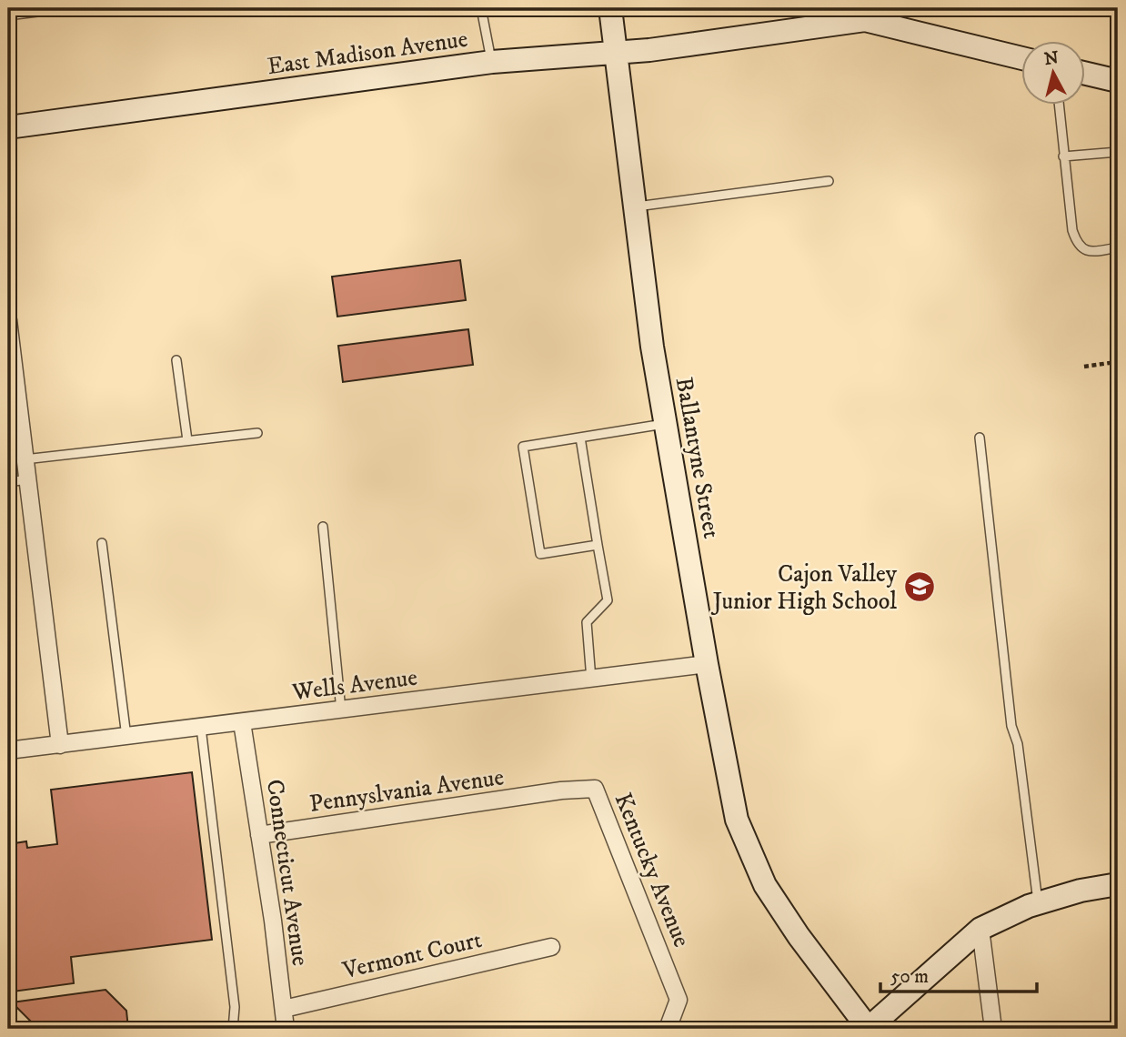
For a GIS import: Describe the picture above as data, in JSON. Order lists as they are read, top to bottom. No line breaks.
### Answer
{"streets":{"street":["East Madison Avenue","Ballantyne Street","Wells Avenue","Pennyslvania Avenue","Kentucky Avenue","Connecticut Avenue","Vermont Court"]},"crossings":[["East Madison Avenue","Ballantyne Street"],["Ballantyne Street","Wells Avenue"],["Wells Avenue","Connecticut Avenue"],["Pennyslvania Avenue","Kentucky Avenue"],["Pennyslvania Avenue","Connecticut Avenue"],["Connecticut Avenue","Vermont Court"]],"places":{"school or university":["Cajon Valley Junior High School"]},"scale_bar":"50 m","north":"top"}
